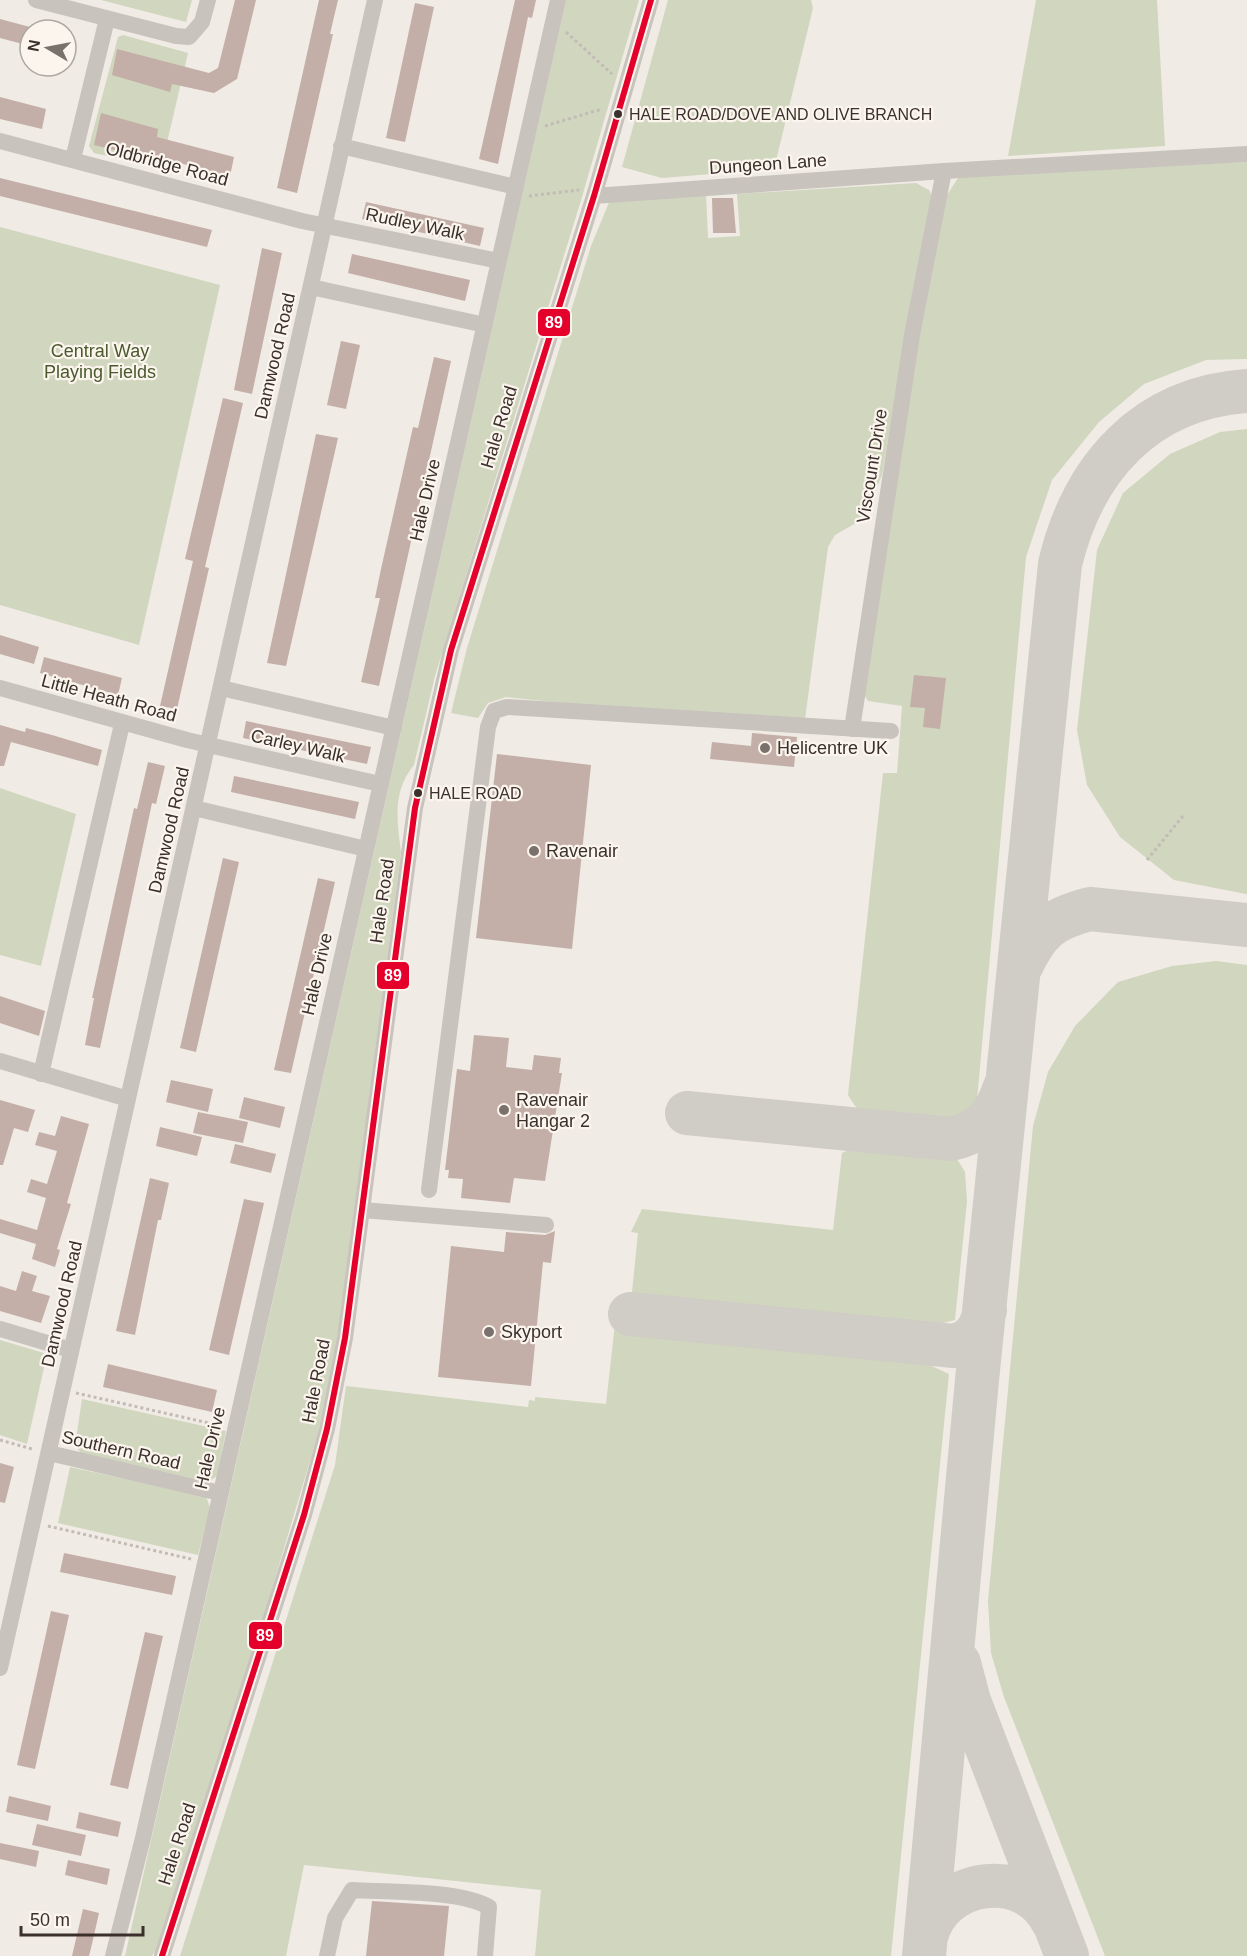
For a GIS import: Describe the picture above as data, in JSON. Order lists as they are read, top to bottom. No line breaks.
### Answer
{"streets":{"street":["Oldbridge Road","Dungeon Lane","Rudley Walk","Damwood Road","Hale Road","Viscount Drive","Hale Drive","Little Heath Road","Carley Walk","Southern Road"]},"crossings":[["Oldbridge Road","Rudley Walk"],["Oldbridge Road","Damwood Road"],["Dungeon Lane","Hale Road"],["Dungeon Lane","Viscount Drive"],["Rudley Walk","Damwood Road"],["Rudley Walk","Hale Drive"],["Damwood Road","Little Heath Road"],["Damwood Road","Carley Walk"],["Damwood Road","Southern Road"],["Hale Drive","Carley Walk"],["Hale Drive","Southern Road"],["Little Heath Road","Carley Walk"]],"parks":["Central Way Playing Fields"],"places":["HALE ROAD/DOVE AND OLIVE BRANCH","Helicentre UK","HALE ROAD","Ravenair","Ravenair Hangar 2","Skyport"],"lines":["transit line 89"],"scale_bar":"50 m","north":"left"}
